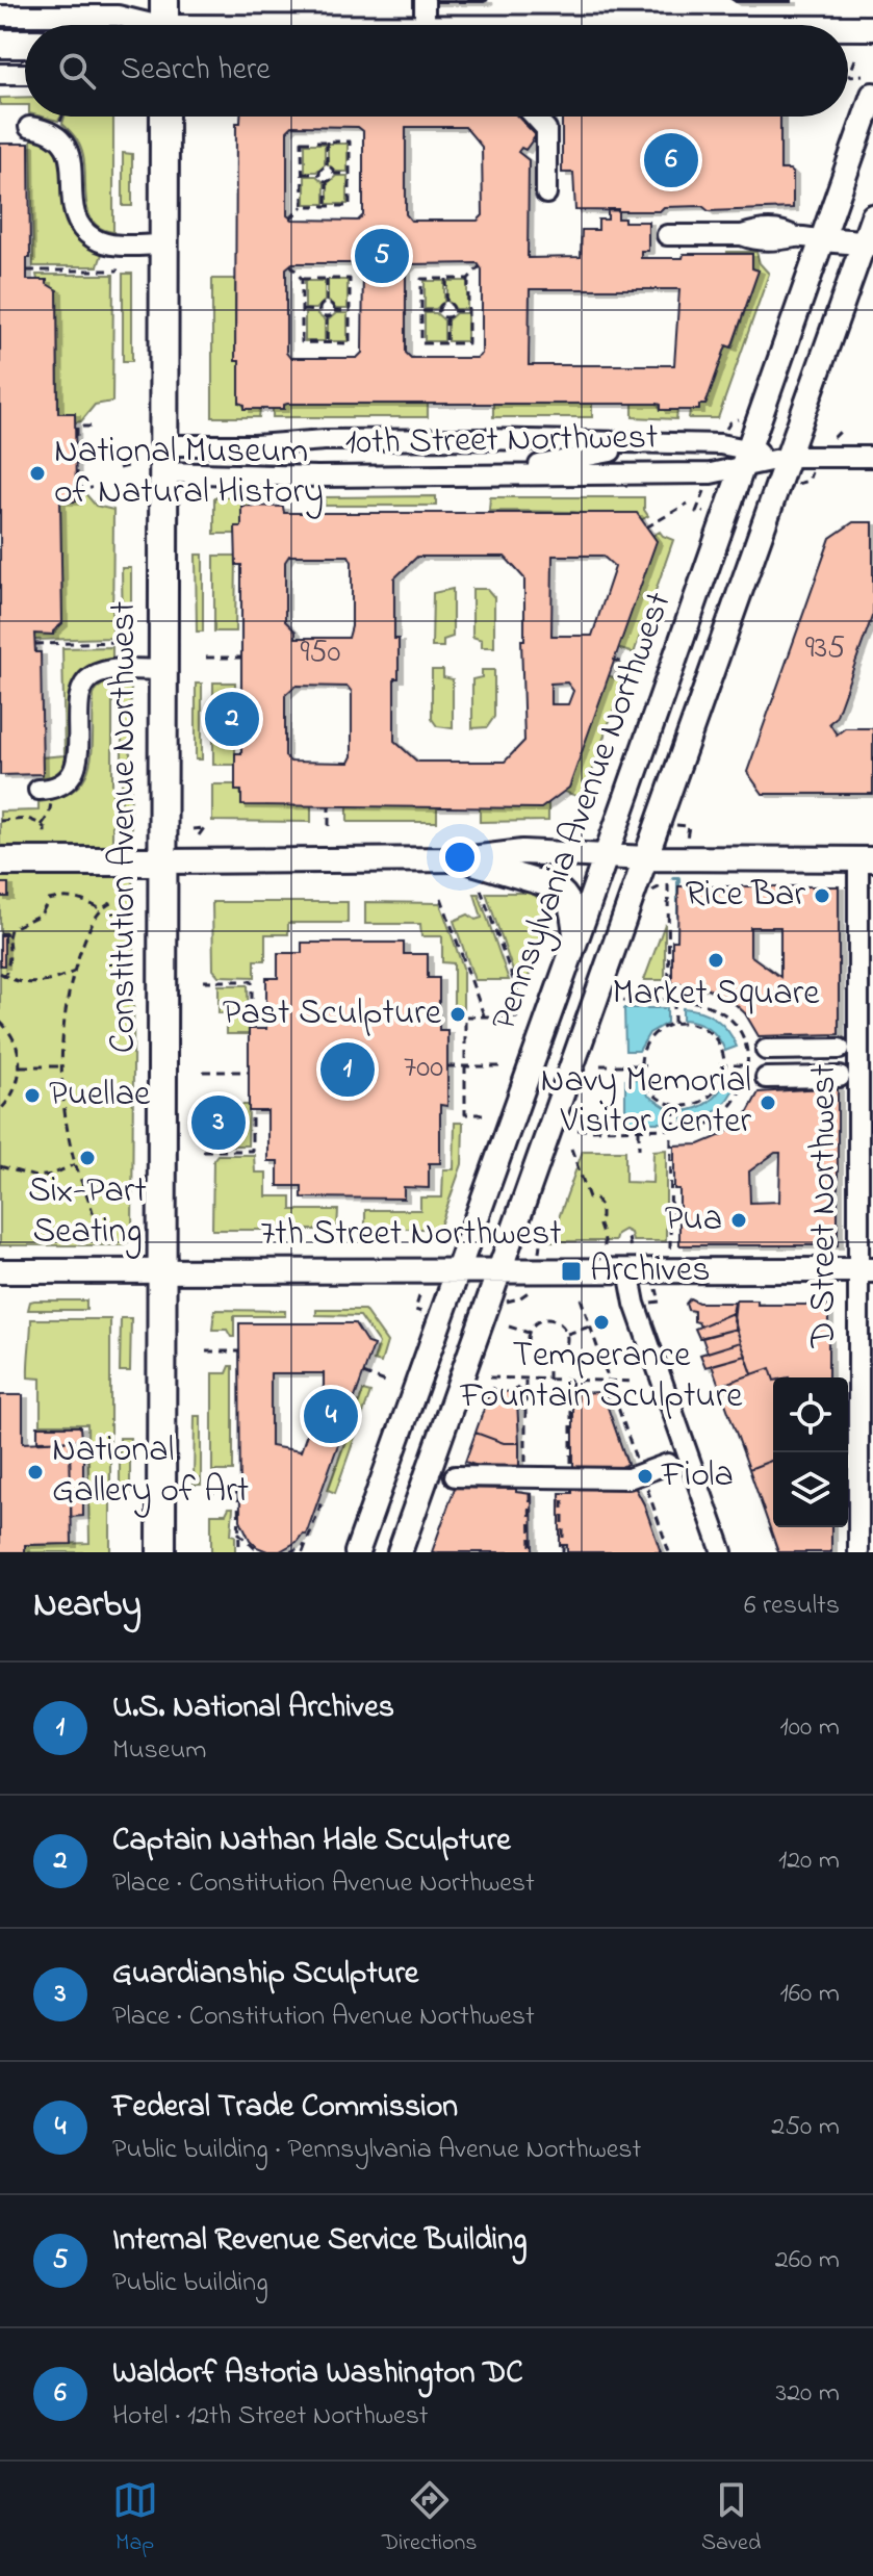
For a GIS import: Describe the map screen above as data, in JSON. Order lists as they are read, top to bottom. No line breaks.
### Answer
{"streets":{"highway":["Constitution Avenue Northwest"],"main road":["Pennsylvania Avenue Northwest","7th Street Northwest"],"street":["10th Street Northwest","D Street Northwest"]},"crossings":[["10th Street Northwest","Pennsylvania Avenue Northwest"],["10th Street Northwest","Constitution Avenue Northwest"],["Pennsylvania Avenue Northwest","7th Street Northwest"],["Constitution Avenue Northwest","7th Street Northwest"],["D Street Northwest","7th Street Northwest"]],"places":{"other":["National Museum of Natural History","Rice Bar","Market Square","Past Sculpture","Puellae","Navy Memorial Visitor Center","Six-Part Seating","Pua","Temperance Fountain Sculpture","National Gallery of Art","Fiola"],"transit":["Archives"]},"house_numbers":["935","950","700"],"page":{"search":"Search here","pins":["6","5","2","1","3","4"],"heading":["Nearby","6 results"],"list":[{"mark":"1","name":"U.S. National Archives","note":"Museum","value":"100 m"},{"mark":"2","name":"Captain Nathan Hale Sculpture","note":"Place · Constitution Avenue Northwest","value":"120 m"},{"mark":"3","name":"Guardianship Sculpture","note":"Place · Constitution Avenue Northwest","value":"160 m"},{"mark":"4","name":"Federal Trade Commission","note":"Public building · Pennsylvania Avenue Northwest","value":"250 m"},{"mark":"5","name":"Internal Revenue Service Building","note":"Public building","value":"260 m"},{"mark":"6","name":"Waldorf Astoria Washington DC","note":"Hotel · 12th Street Northwest","value":"320 m"}],"nav":["Map","Directions","Saved"]}}
